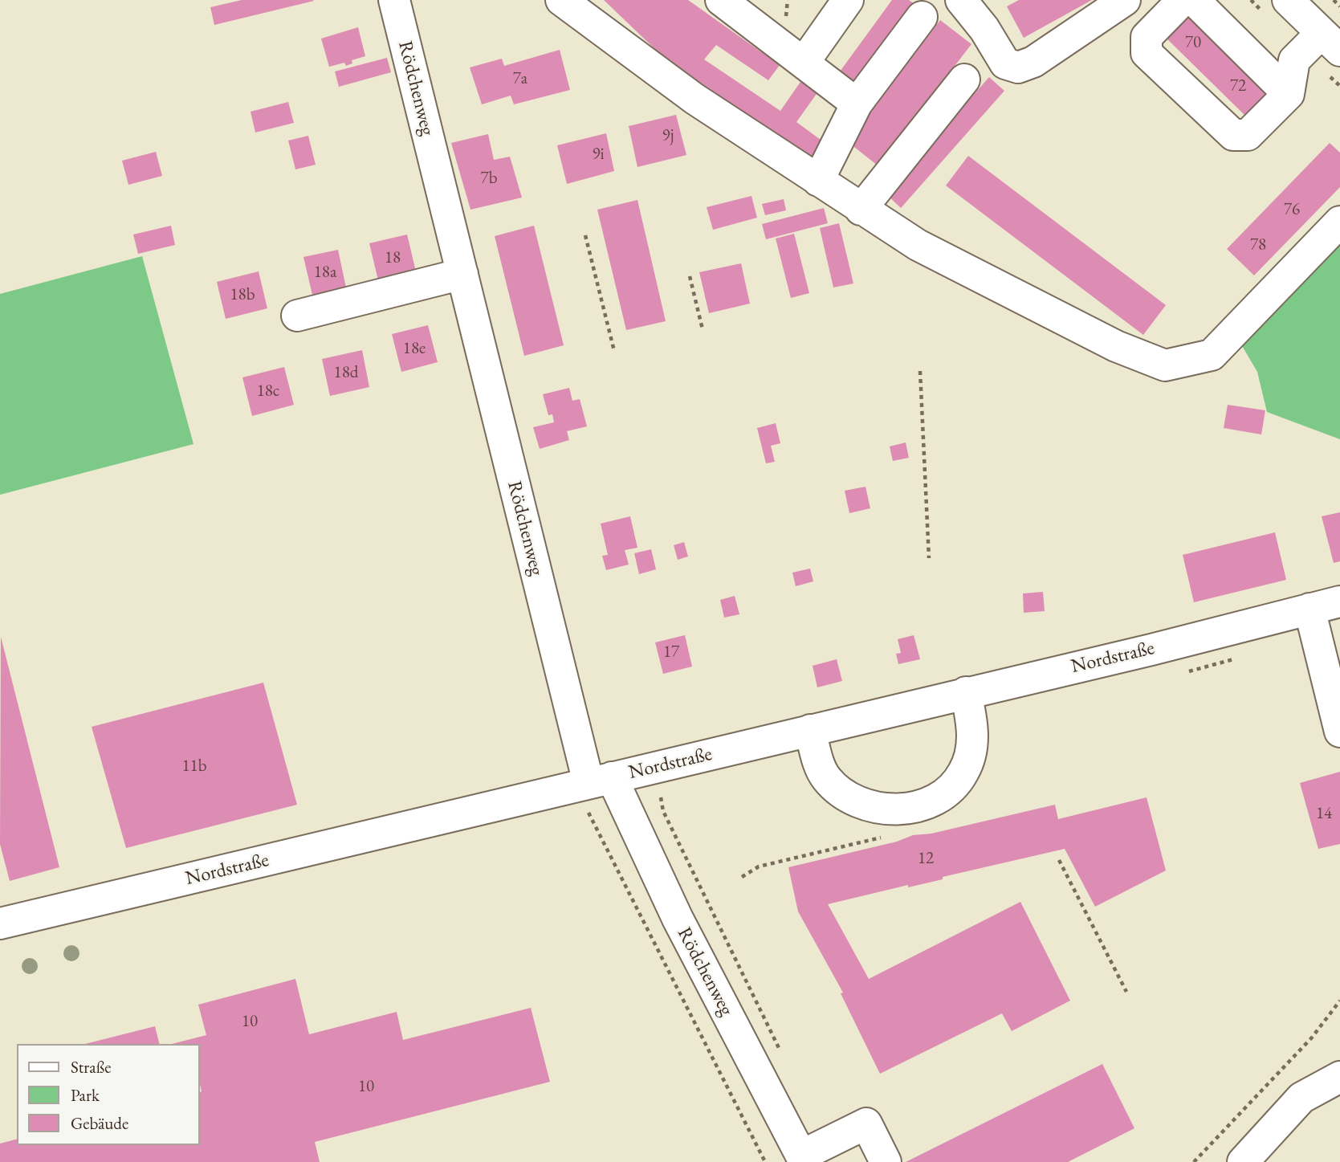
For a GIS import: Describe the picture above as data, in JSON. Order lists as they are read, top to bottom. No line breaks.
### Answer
{"streets":{"street":["Rödchenweg","Nordstraße"]},"crossings":[["Rödchenweg","Nordstraße"]],"house_numbers":["70","7a","72","9j","9i","7b","76","78","18","18a","18b","18e","18d","18c","17","11b","14","12","10","10"],"legend":["Straße","Park","Gebäude"]}
